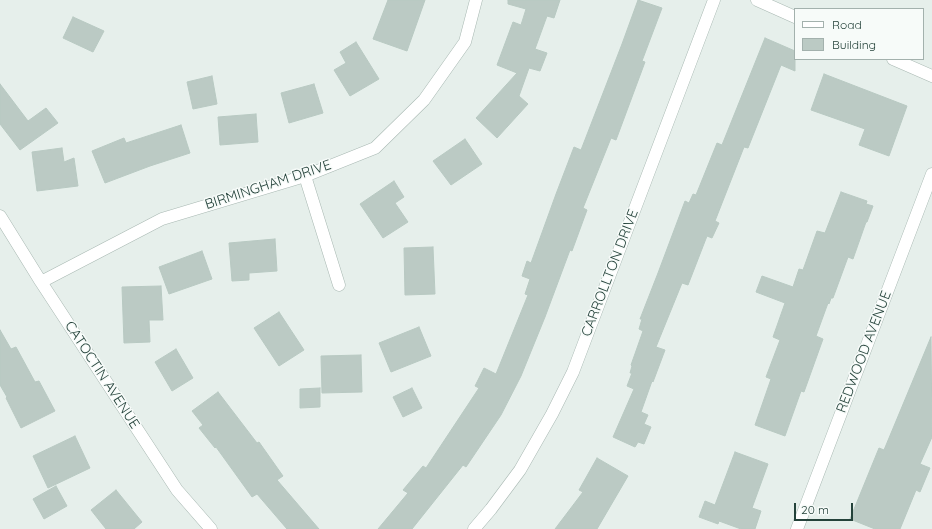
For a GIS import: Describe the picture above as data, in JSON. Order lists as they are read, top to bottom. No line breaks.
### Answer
{"streets":{"street":["BIRMINGHAM DRIVE","CARROLLTON DRIVE","REDWOOD AVENUE","CATOCTIN AVENUE"]},"crossings":[["BIRMINGHAM DRIVE","CATOCTIN AVENUE"]],"legend":["Road","Building"],"scale_bar":"20 m"}
